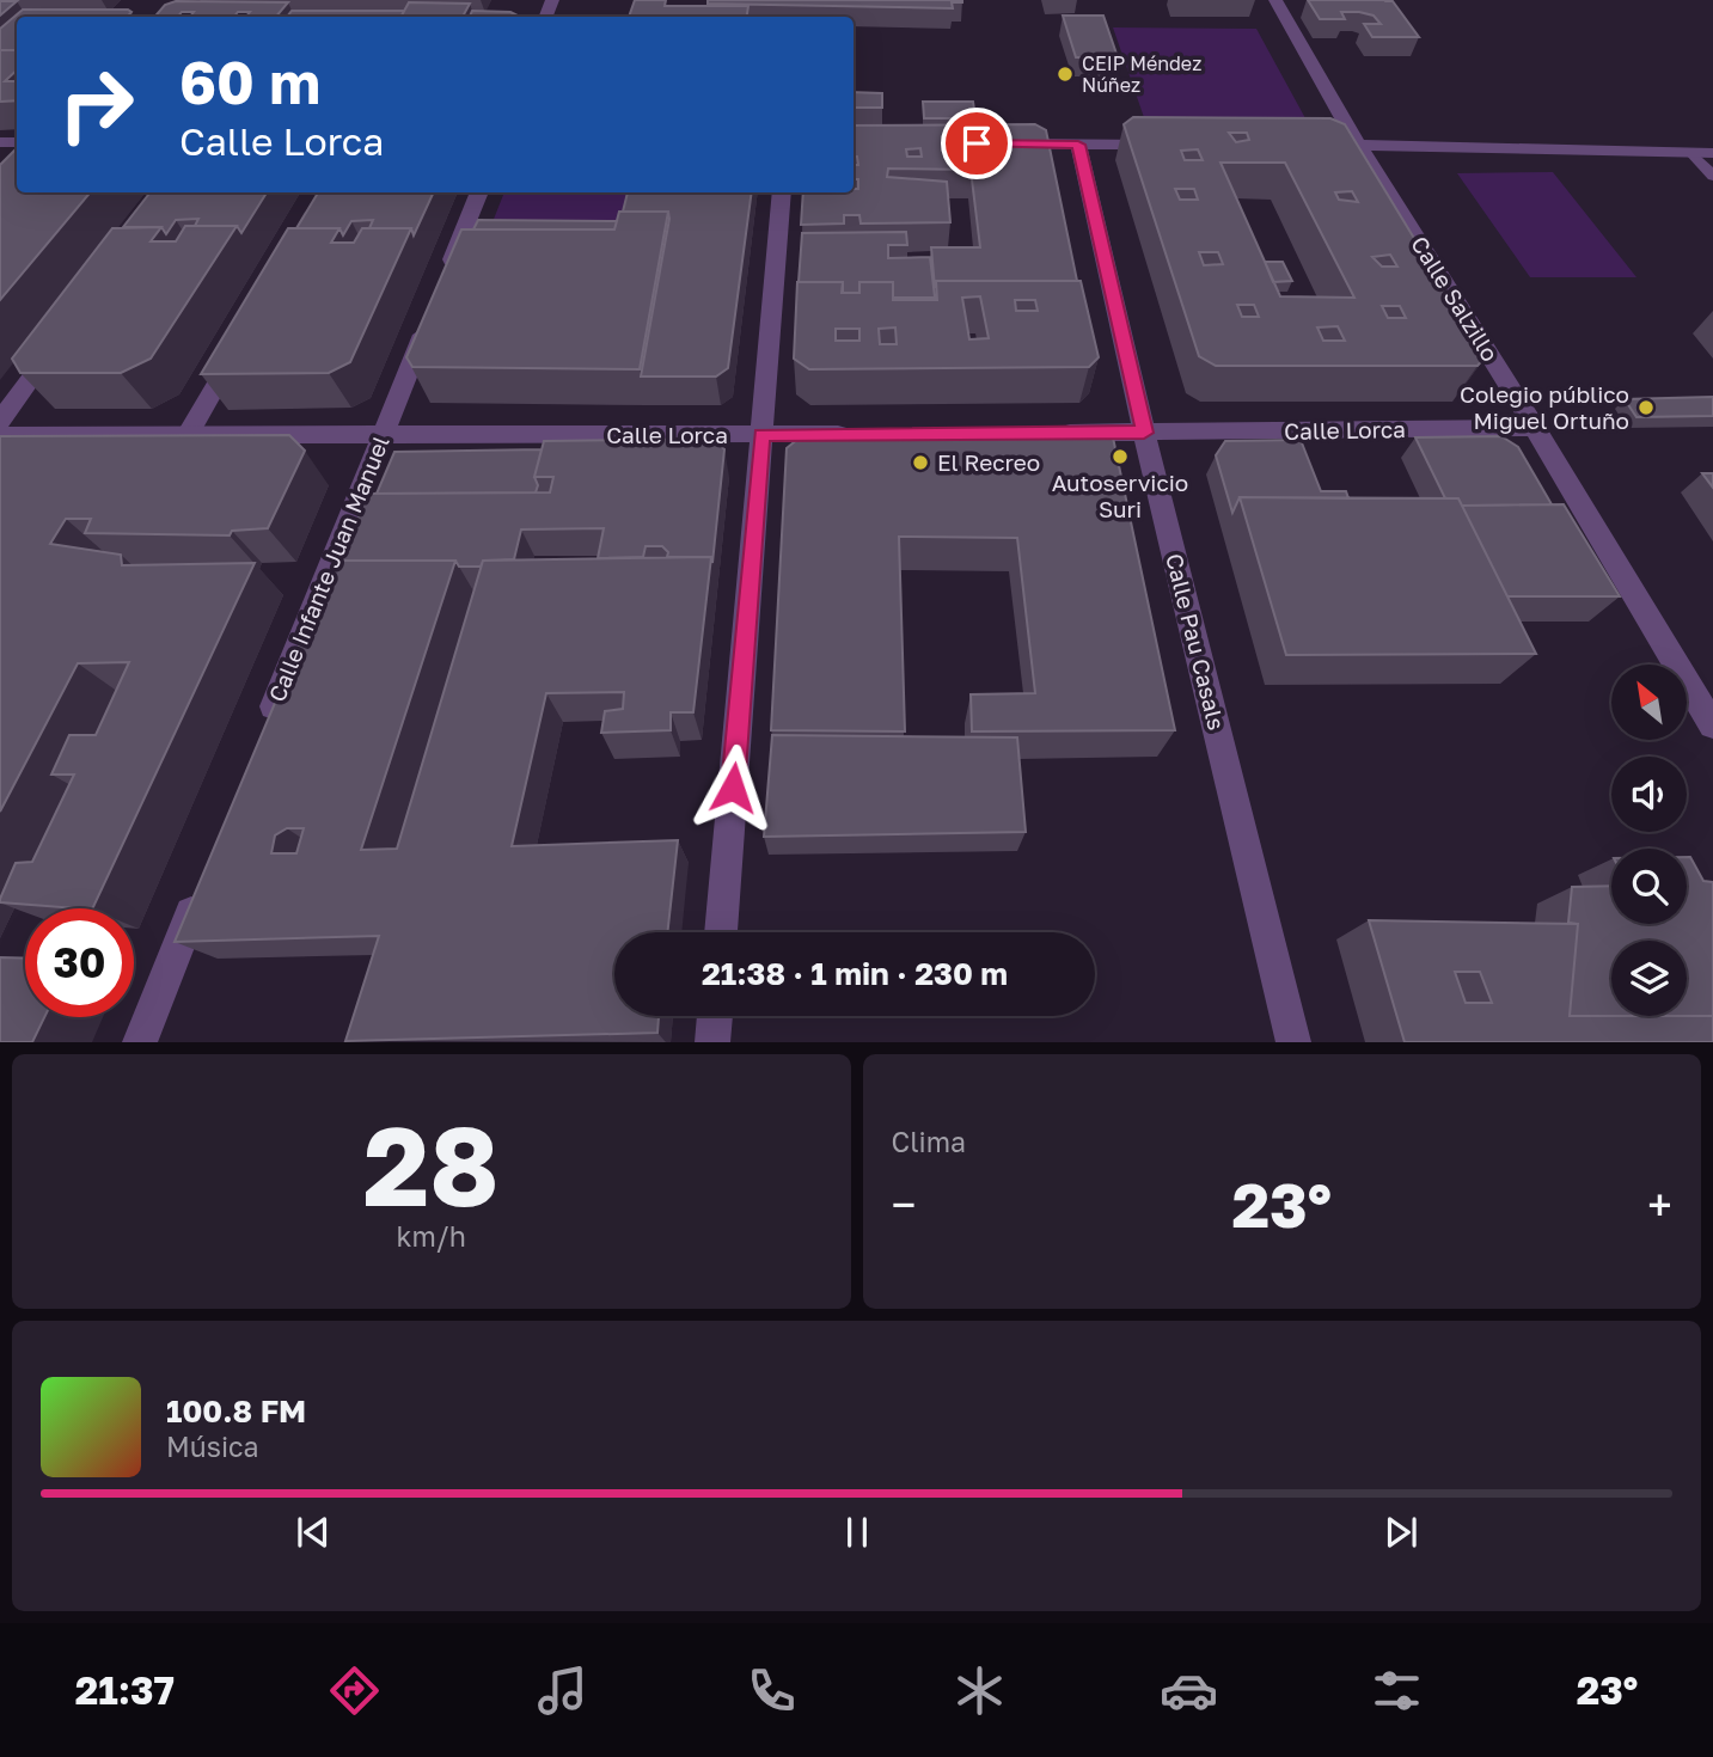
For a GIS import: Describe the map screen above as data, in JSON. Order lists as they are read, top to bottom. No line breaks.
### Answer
{"streets":{"street":["Calle Salzillo","Calle Lorca","Calle Infante Juan Manuel","Calle Pau Casals"]},"crossings":[["Calle Salzillo","Calle Lorca"],["Calle Lorca","Calle Infante Juan Manuel"],["Calle Lorca","Calle Pau Casals"]],"places":["CEIP Méndez Núñez","Colegio público Miguel Ortuño","Autoservicio Suri","El Recreo"],"north":"top left","page":{"turn":["60 m","Calle Lorca"],"limit":"30","trip":"21:38 · 1 min · 230 m","tile":[["28","km/h"],"Clima"],"heat":["−","23°","+"],"song":["100.8 FM","Música"],"tabs":["21:37","23°"]}}
